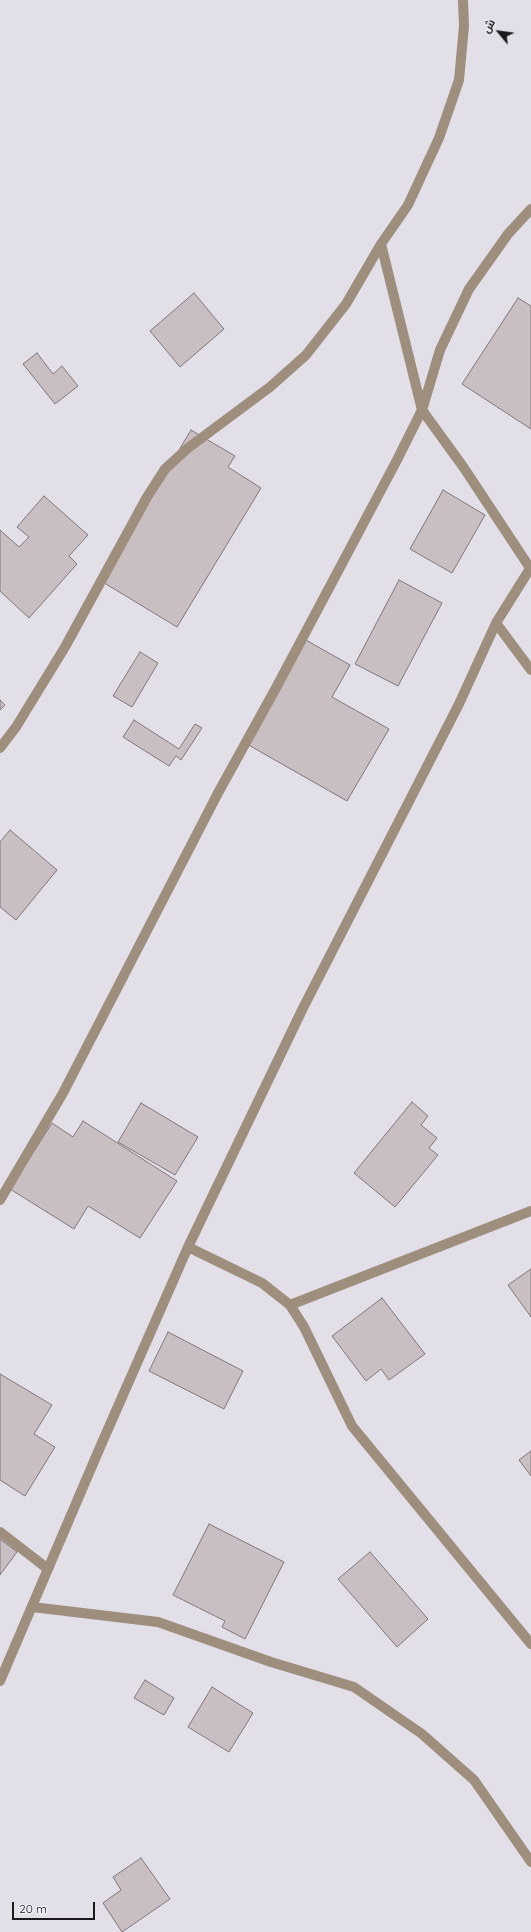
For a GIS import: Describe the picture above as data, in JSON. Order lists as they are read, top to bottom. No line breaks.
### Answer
{"scale_bar":"20 m","north":"top left"}
